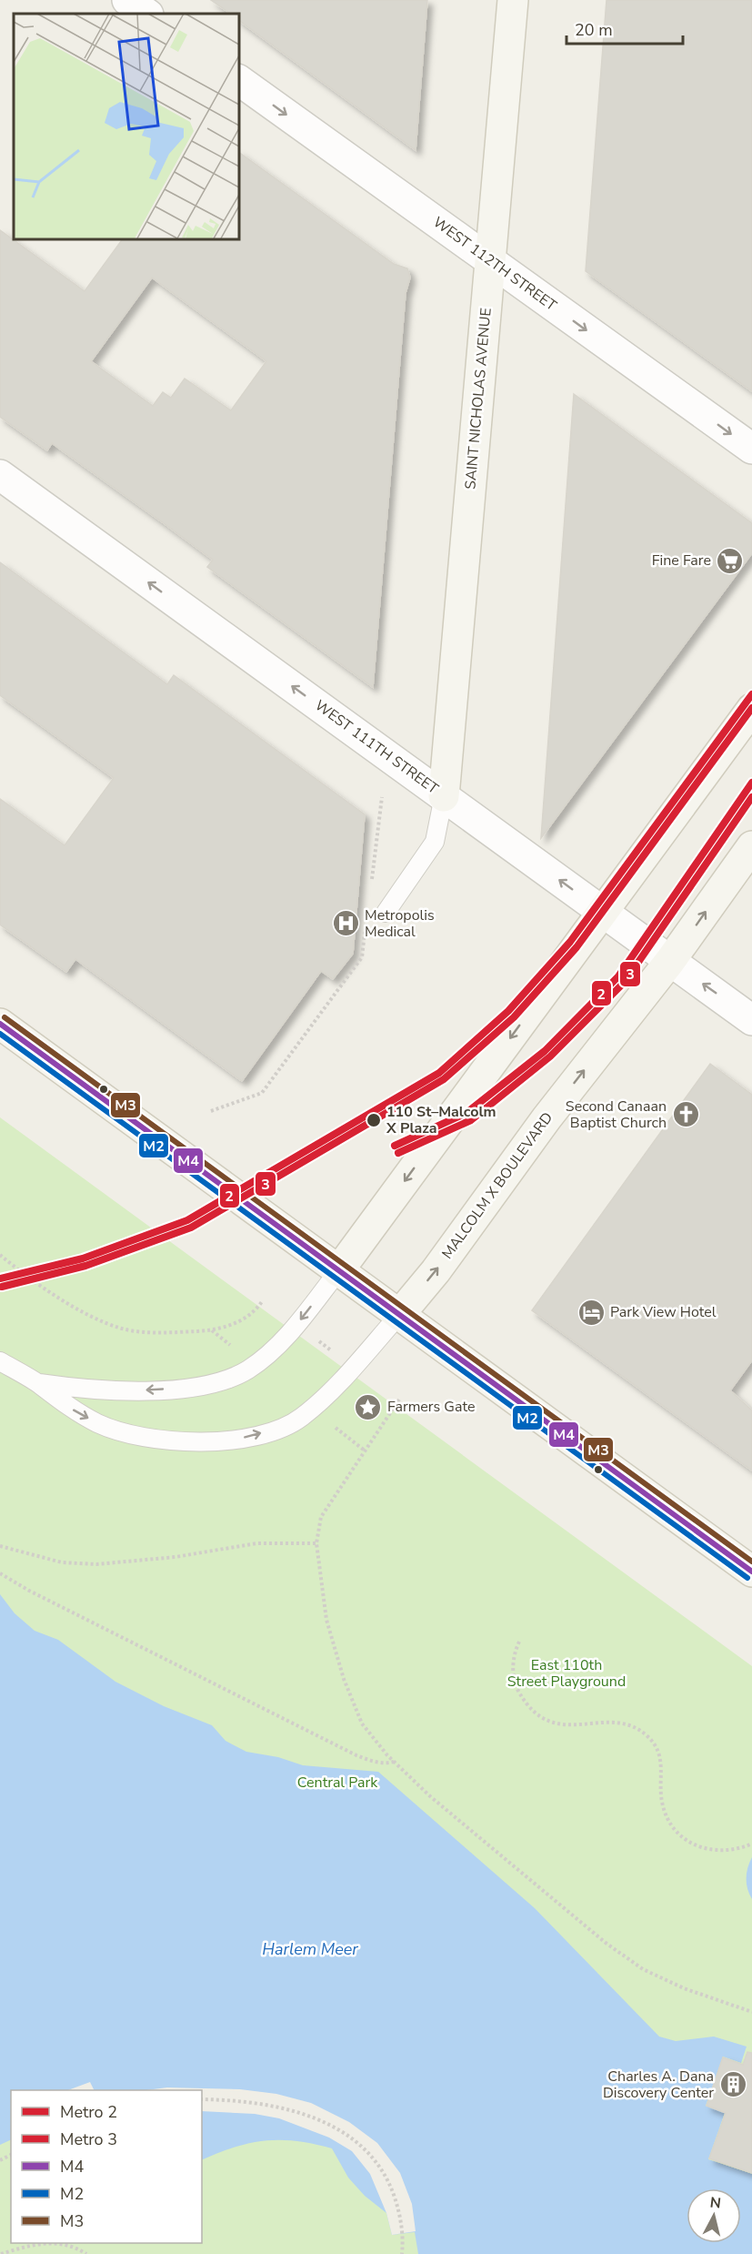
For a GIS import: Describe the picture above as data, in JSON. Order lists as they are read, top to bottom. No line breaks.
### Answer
{"streets":{"main road":["SAINT NICHOLAS AVENUE","MALCOLM X BOULEVARD"],"street":["WEST 112TH STREET","WEST 111TH STREET"]},"crossings":[["WEST 112TH STREET","SAINT NICHOLAS AVENUE"],["SAINT NICHOLAS AVENUE","WEST 111TH STREET"],["WEST 111TH STREET","MALCOLM X BOULEVARD"]],"one_way":["WEST 112TH STREET","WEST 111TH STREET"],"water":["Harlem Meer"],"parks":["East 110th Street Playground","Central Park"],"places":{"supermarket":["Fine Fare"],"hospital":["Metropolis Medical"],"church":["Second Canaan Baptist Church"],"other":["110 St–Malcolm X Plaza"],"hotel":["Park View Hotel"],"place":["Farmers Gate"],"building":["Charles A. Dana Discovery Center"]},"lines":["metro line 2","metro line 3","transit line M3","transit line M4","transit line M2"],"legend":["Metro 2","Metro 3","M4","M2","M3"],"scale_bar":"20 m","north":"top"}
